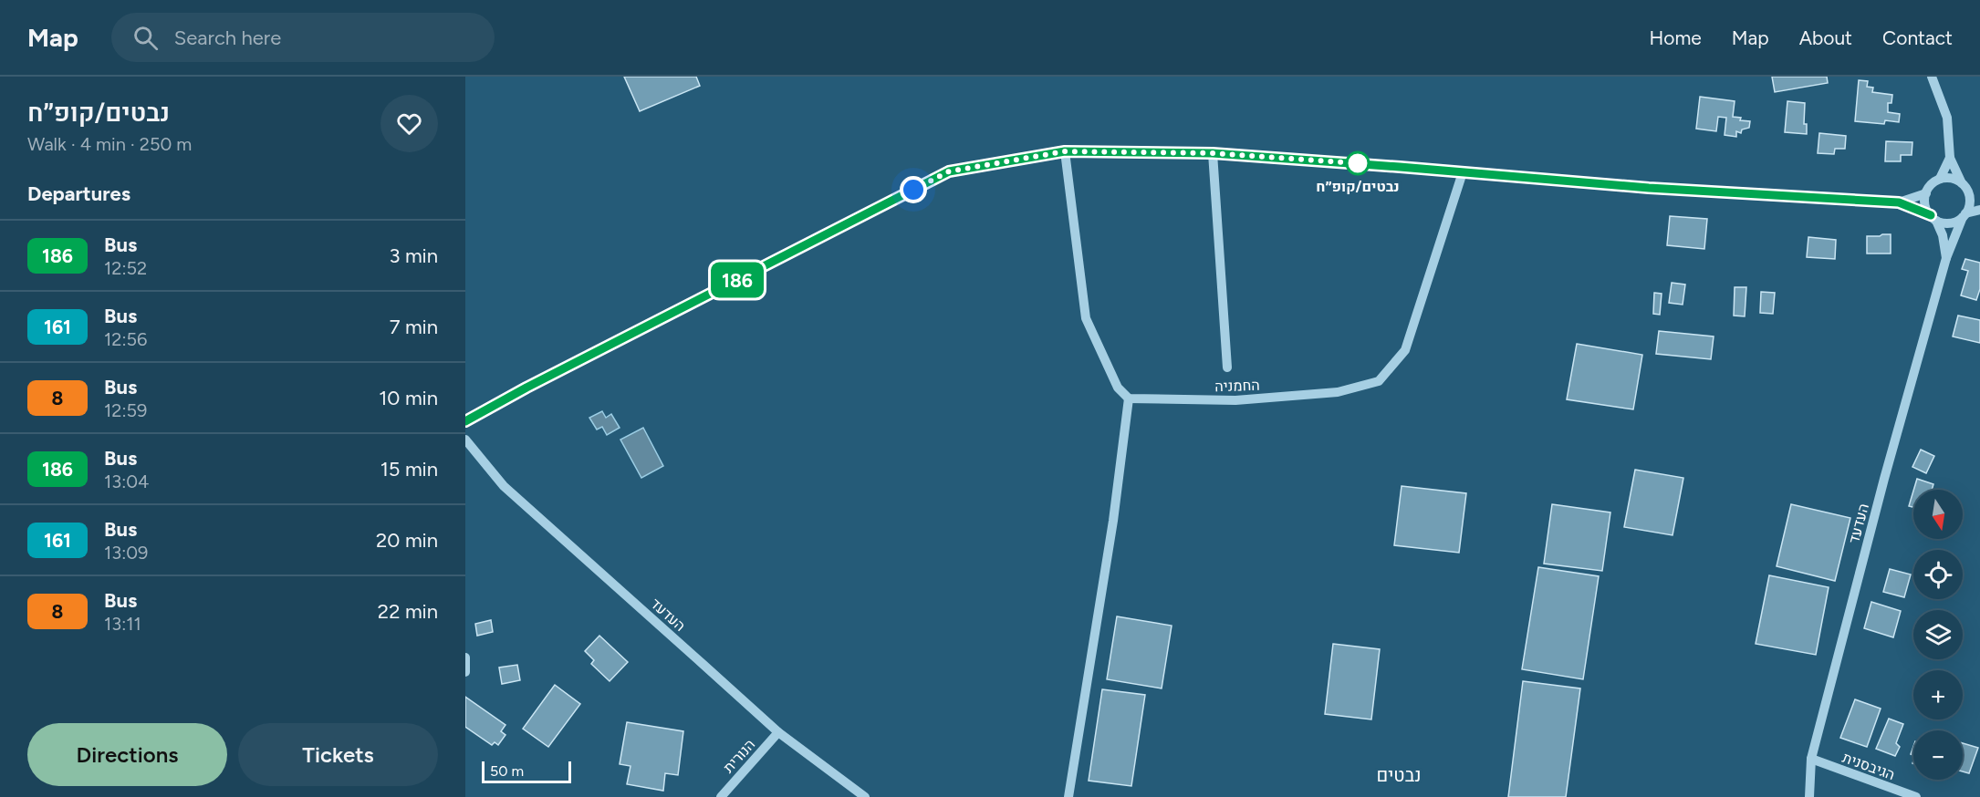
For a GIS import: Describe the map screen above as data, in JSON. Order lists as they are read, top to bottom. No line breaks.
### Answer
{"streets":{"street":["החמניה","העדעד","הנורית","הגיבסנית"]},"crossings":[["העדעד","הנורית"],["העדעד","הגיבסנית"]],"districts":["נבטים"],"places":["נבטים/קופ״ח"],"lines":["bus line 186"],"scale_bar":"50 m","north":"bottom","page":{"header":"Map","search":"Search here","nav":["Home","Map","About","Contact"],"heading":[["נבטים/קופ״ח","Walk · 4 min · 250 m"],"Departures"],"on_map":"186","list":[{"mark":"186","name":"Bus","note":"12:52","value":"3 min"},{"mark":"161","name":"Bus","note":"12:56","value":"7 min"},{"mark":"8","name":"Bus","note":"12:59","value":"10 min"},{"mark":"186","name":"Bus","note":"13:04","value":"15 min"},{"mark":"161","name":"Bus","note":"13:09","value":"20 min"},{"mark":"8","name":"Bus","note":"13:11","value":"22 min"}],"map_buttons":["+","−"],"buttons":["Directions","Tickets"],"scale":"50 m"}}
